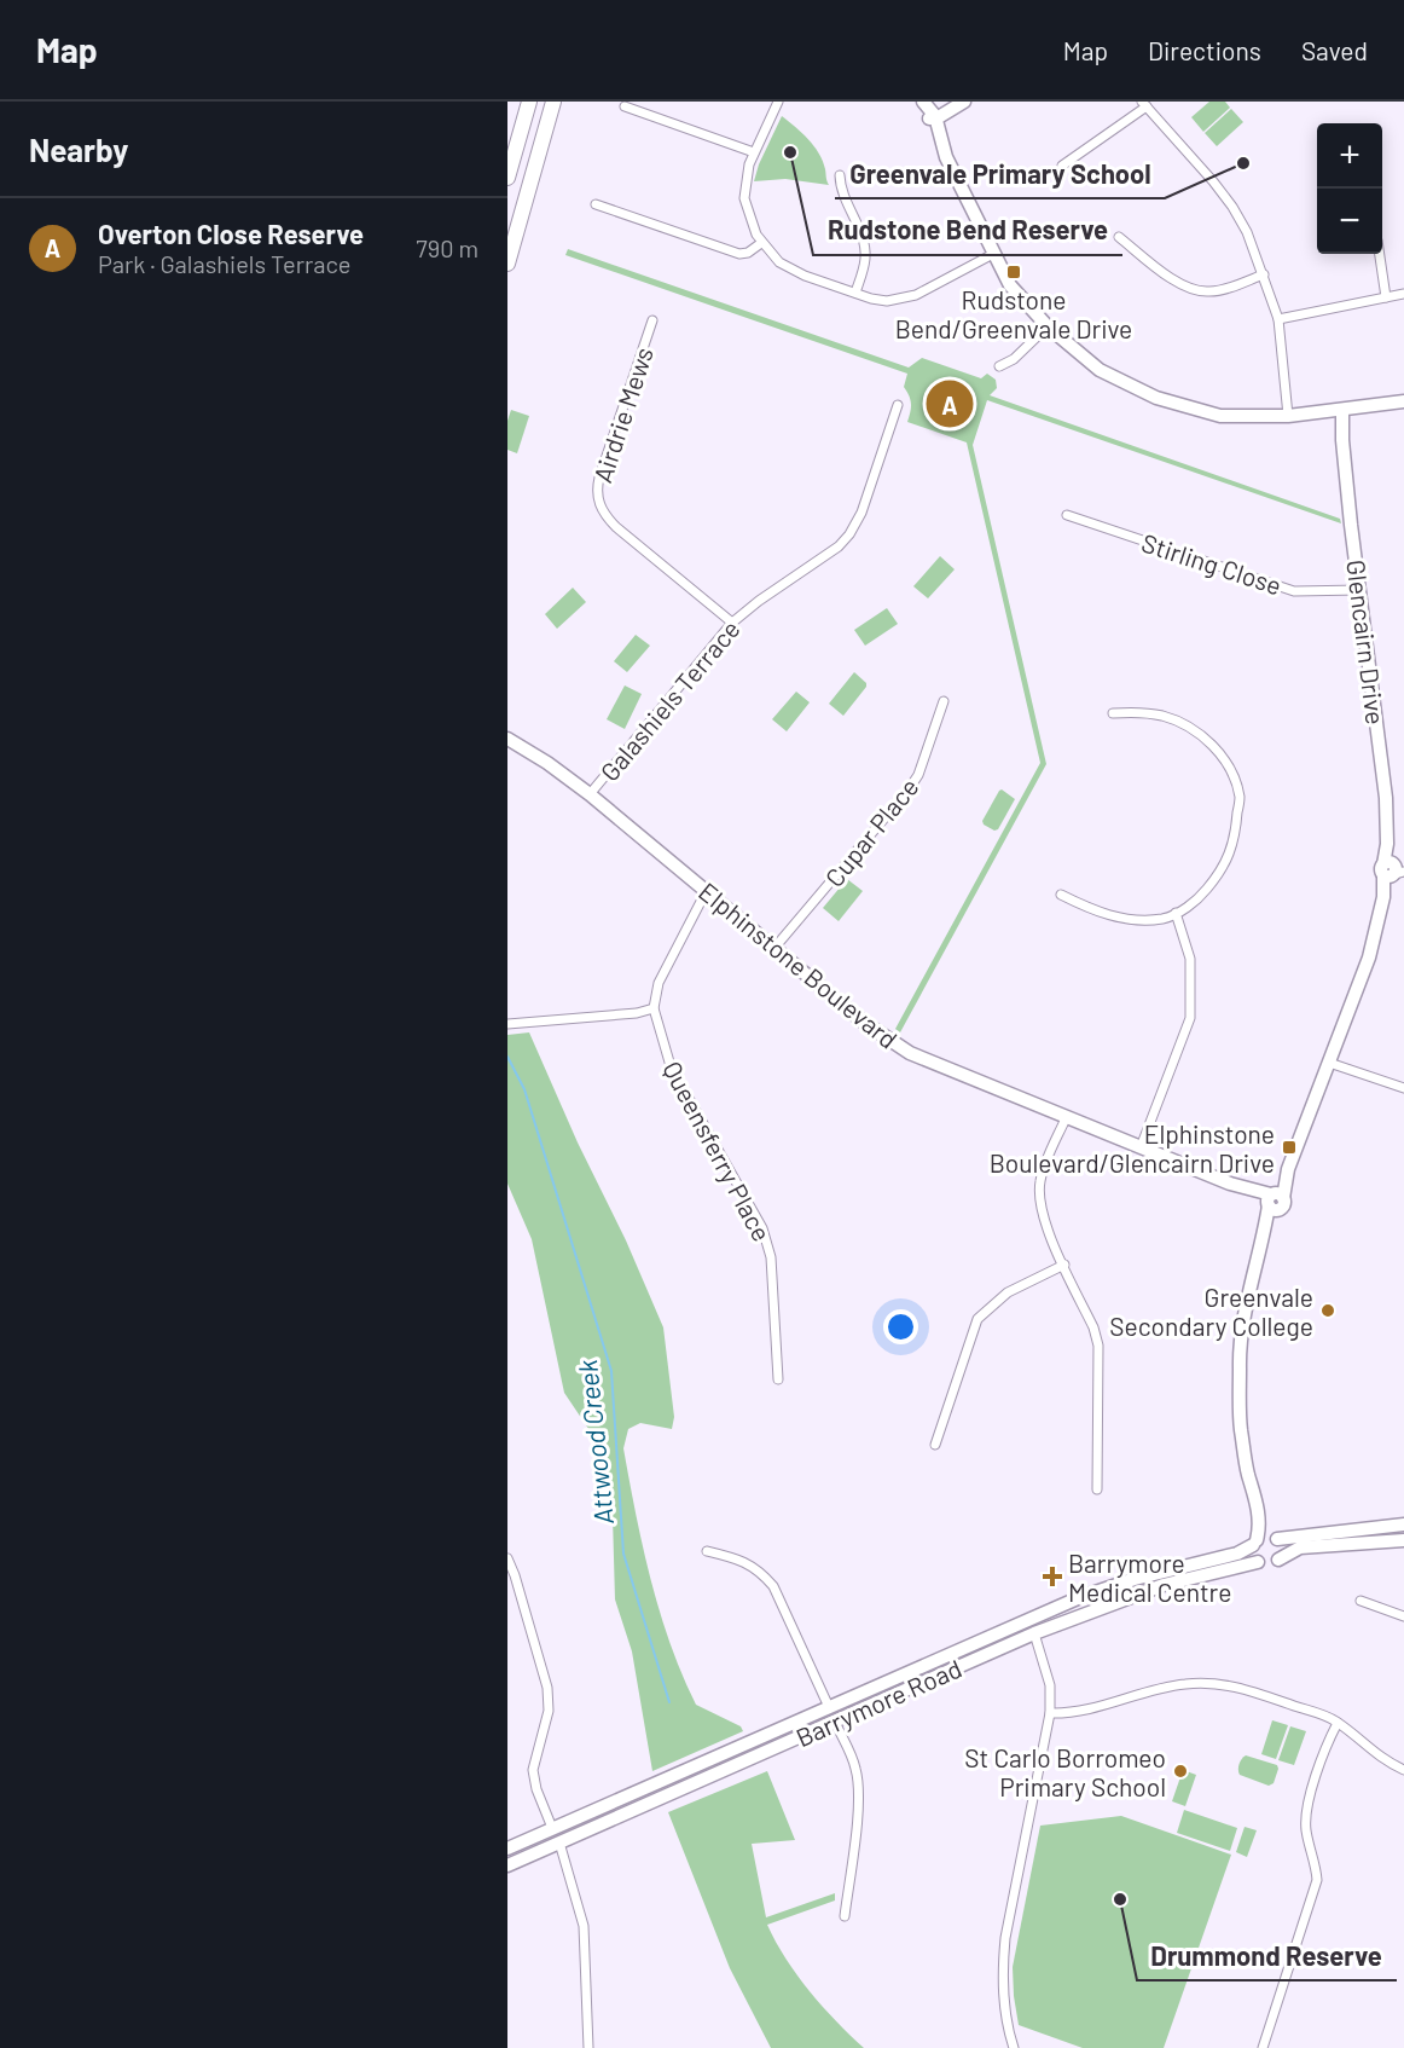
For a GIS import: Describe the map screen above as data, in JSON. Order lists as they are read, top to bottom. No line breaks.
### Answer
{"streets":{"street":["Airdrie Mews","Stirling Close","Glencairn Drive","Galashiels Terrace","Cupar Place","Elphinstone Boulevard","Queensferry Place","Barrymore Road"]},"crossings":[["Airdrie Mews","Galashiels Terrace"],["Stirling Close","Glencairn Drive"],["Glencairn Drive","Elphinstone Boulevard"],["Glencairn Drive","Barrymore Road"],["Galashiels Terrace","Elphinstone Boulevard"],["Cupar Place","Elphinstone Boulevard"]],"water":["Attwood Creek"],"places":{"other":["Rudstone Bend Reserve","Greenvale Primary School","Greenvale Secondary College","St Carlo Borromeo Primary School","Drummond Reserve"],"transit":["Rudstone Bend/Greenvale Drive","Elphinstone Boulevard/Glencairn Drive"],"health":["Barrymore Medical Centre"]},"page":{"header":"Map","nav":["Map","Directions","Saved"],"heading":"Nearby","map_buttons":["+","−"],"list":[{"mark":"A","name":"Overton Close Reserve","note":"Park · Galashiels Terrace","value":"790 m"}],"pins":"A"}}
